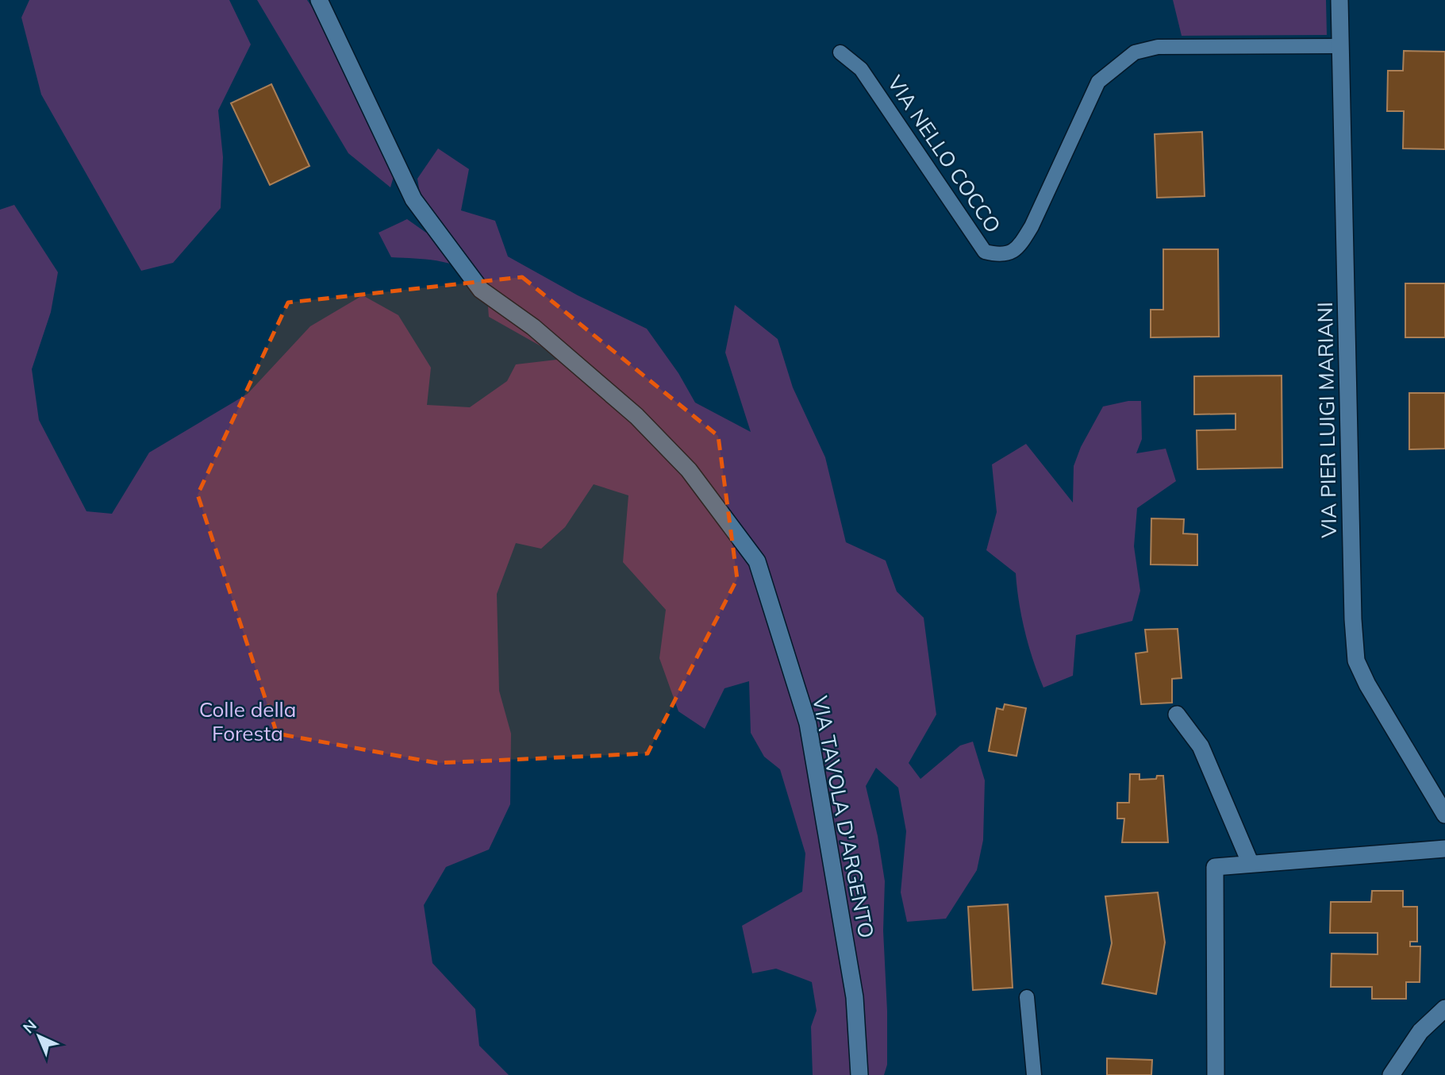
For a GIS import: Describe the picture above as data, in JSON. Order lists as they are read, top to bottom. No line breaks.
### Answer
{"streets":{"street":["VIA PIER LUIGI MARIANI","VIA TAVOLA D'ARGENTO"],"lane":["VIA NELLO COCCO"]},"crossings":[["VIA NELLO COCCO","VIA PIER LUIGI MARIANI"]],"parks":["Colle della Foresta"],"north":"top left"}
